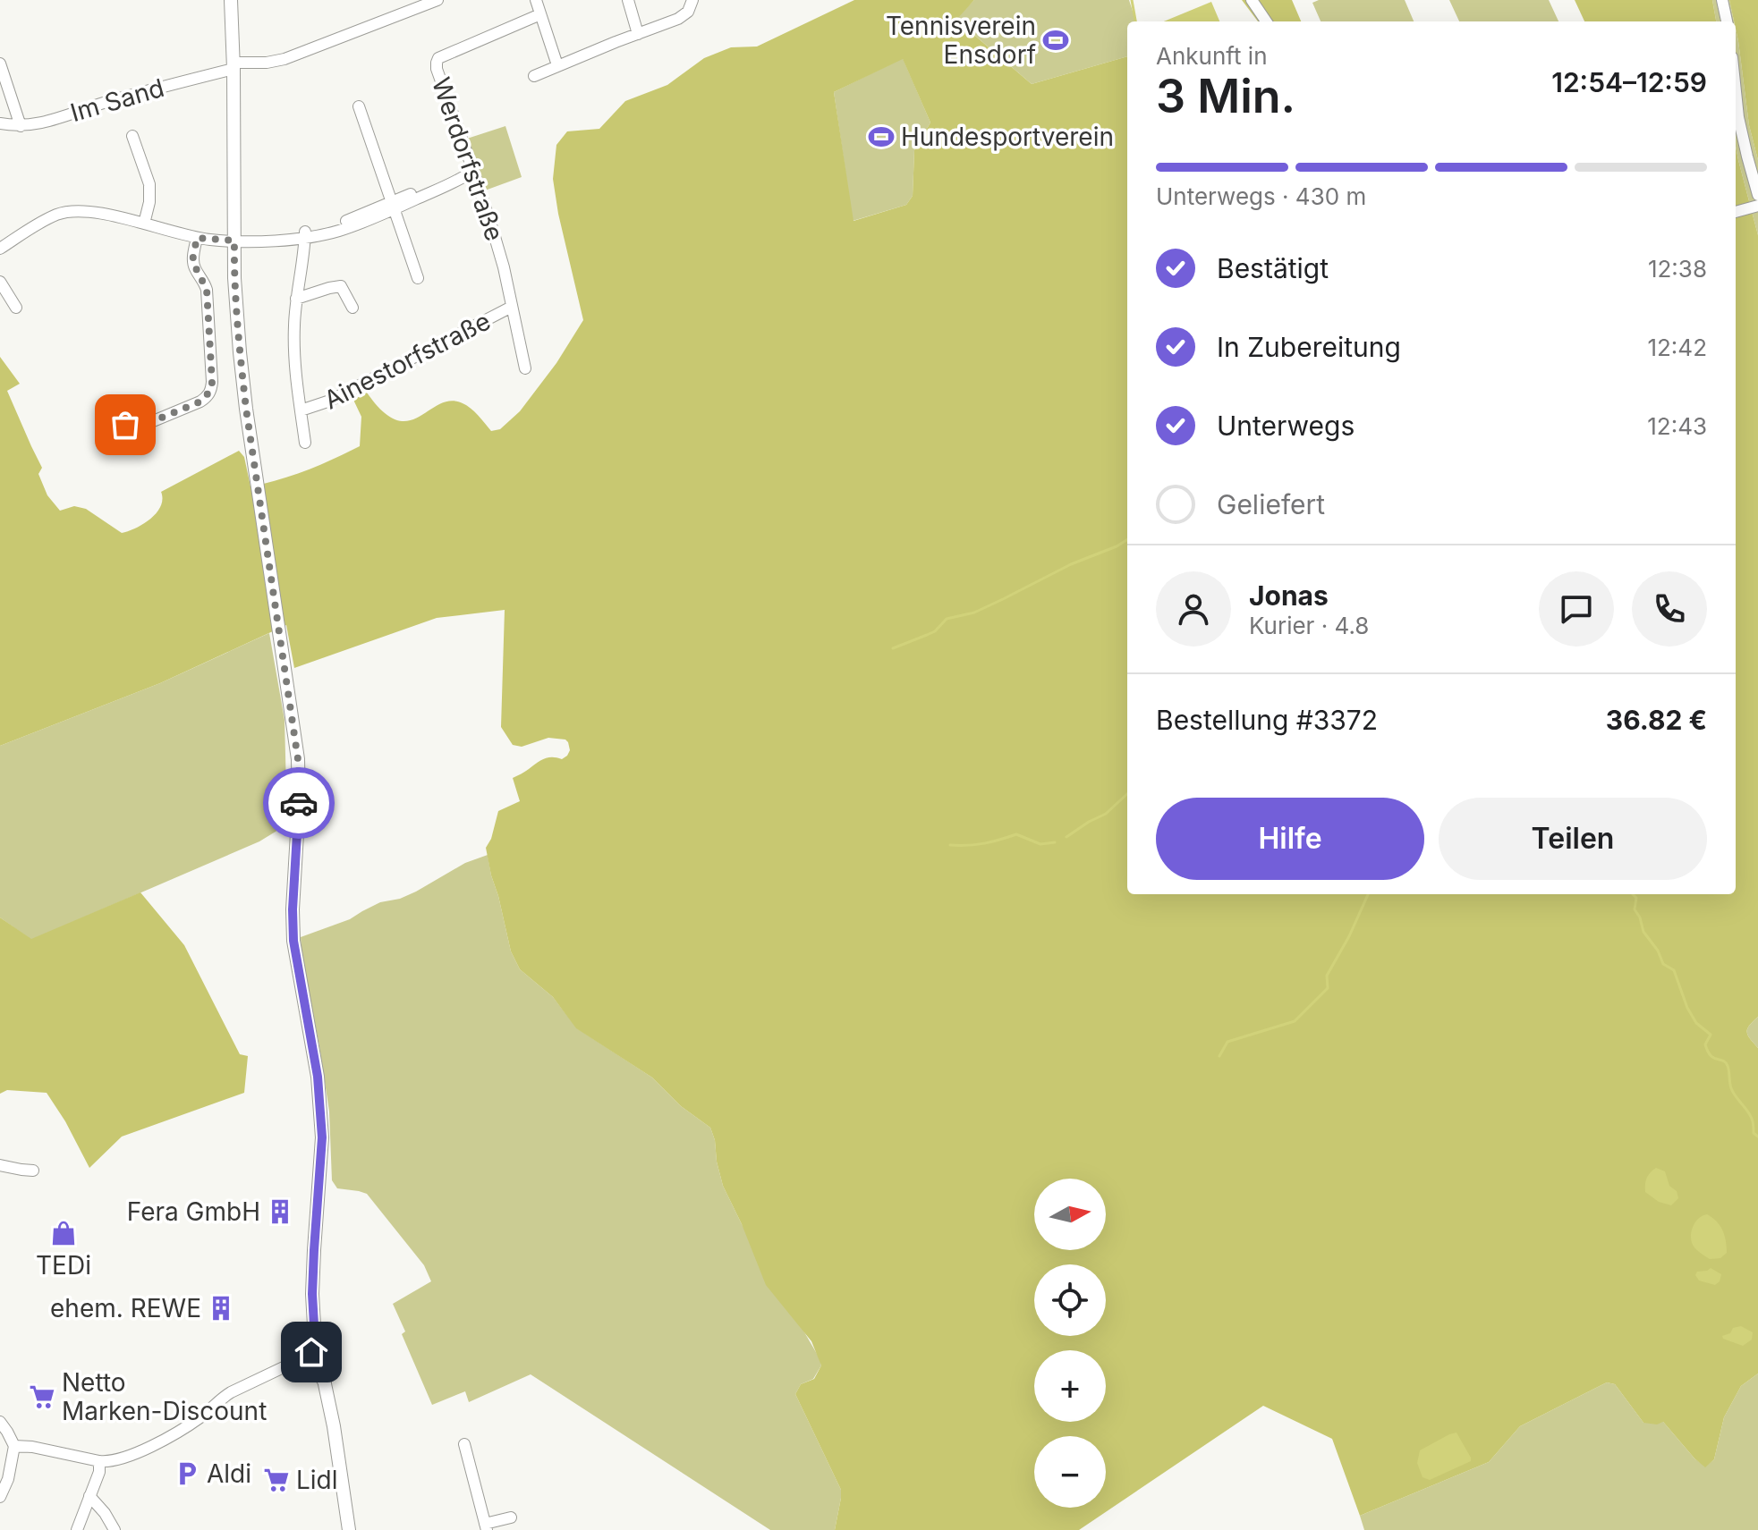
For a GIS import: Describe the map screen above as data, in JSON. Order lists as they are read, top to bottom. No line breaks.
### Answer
{"streets":{"street":["Im Sand","Werdorfstraße","Ainestorfstraße"]},"crossings":[["Werdorfstraße","Ainestorfstraße"]],"places":{"sports":["Tennisverein Ensdorf","Hundesportverein"],"building":["Fera GmbH","ehem. REWE"],"shop":["TEDi"],"supermarket":["Netto Marken-Discount","Lidl"],"parking":["Aldi"]},"north":"right","page":{"heading":["3 Min.","Ankunft in","12:54–12:59"],"panel":["Jonas","Kurier · 4.8","Bestellung #3372","36.82 €"],"bar":"Unterwegs · 430 m","list":[["Bestätigt","12:38"],["In Zubereitung","12:42"],["Unterwegs","12:43"],"Geliefert"],"buttons":["Hilfe","Teilen"],"map_buttons":["+","−"]}}
